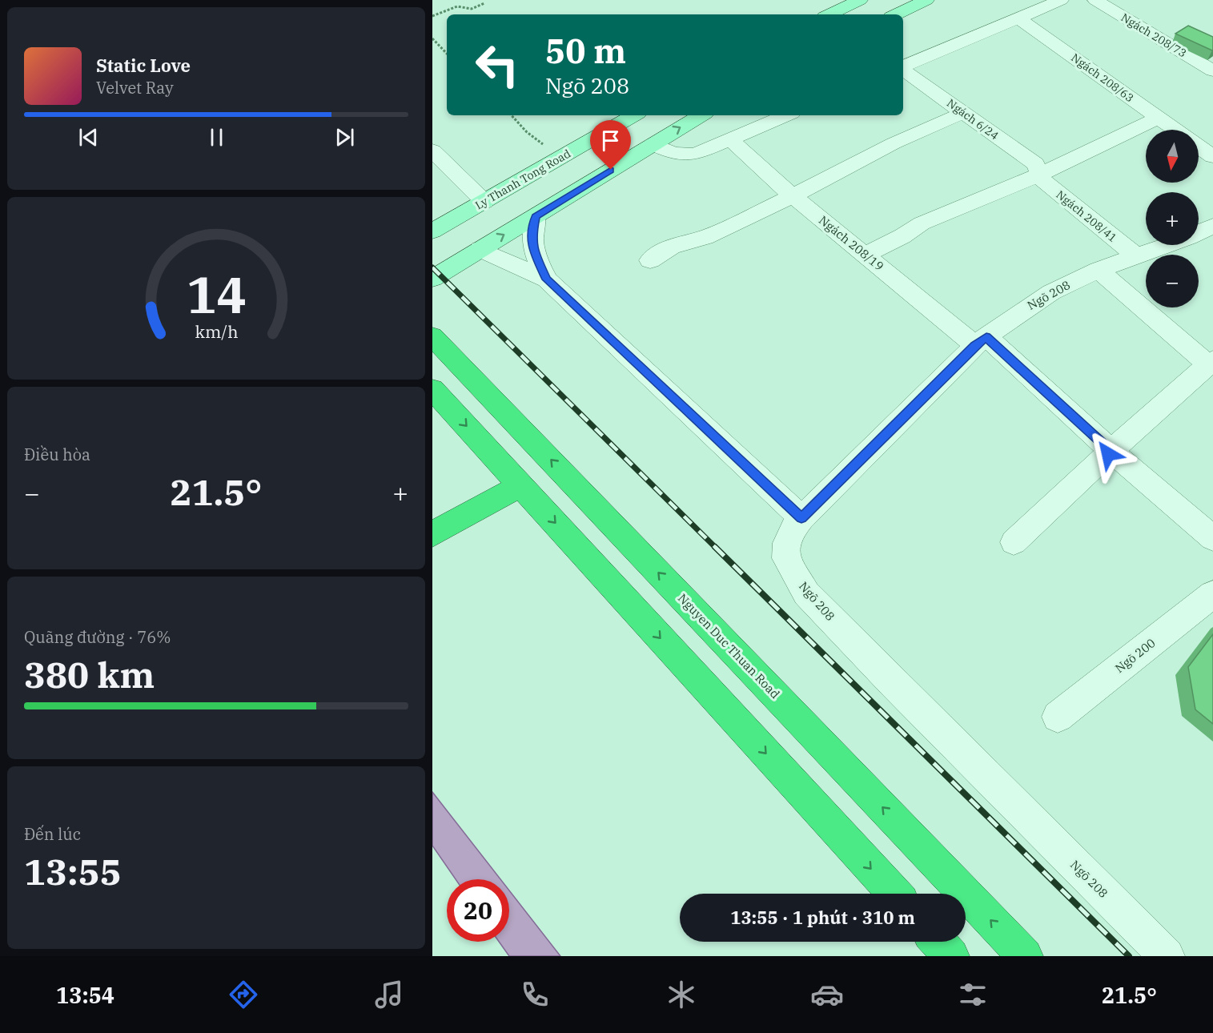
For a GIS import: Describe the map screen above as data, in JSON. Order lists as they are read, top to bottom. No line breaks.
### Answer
{"streets":{"highway":["Nguyen Duc Thuan Road"],"main road":["Ly Thanh Tong Road"],"street":["Ngách 208/73","Ngách 208/63","Ngách 6/24","Ngách 208/41","Ngách 208/19","Ngõ 208","Ngõ 200"]},"crossings":[["Ngách 6/24","Ngách 208/41"],["Ngách 208/41","Ngõ 208"],["Ngách 208/19","Ngõ 208"]],"north":"bottom","page":{"turn":["50 m","Ngõ 208"],"song":["Static Love","Velvet Ray"],"map_buttons":["+","−"],"tile":["Điều hòa",["Quãng đường · 76%","380 km"],["Đến lúc","13:55"]],"heat":["−","21.5°","+"],"limit":"20","trip":"13:55 · 1 phút · 310 m","tabs":["13:54","21.5°"],"gauge":["14","km/h"]}}
